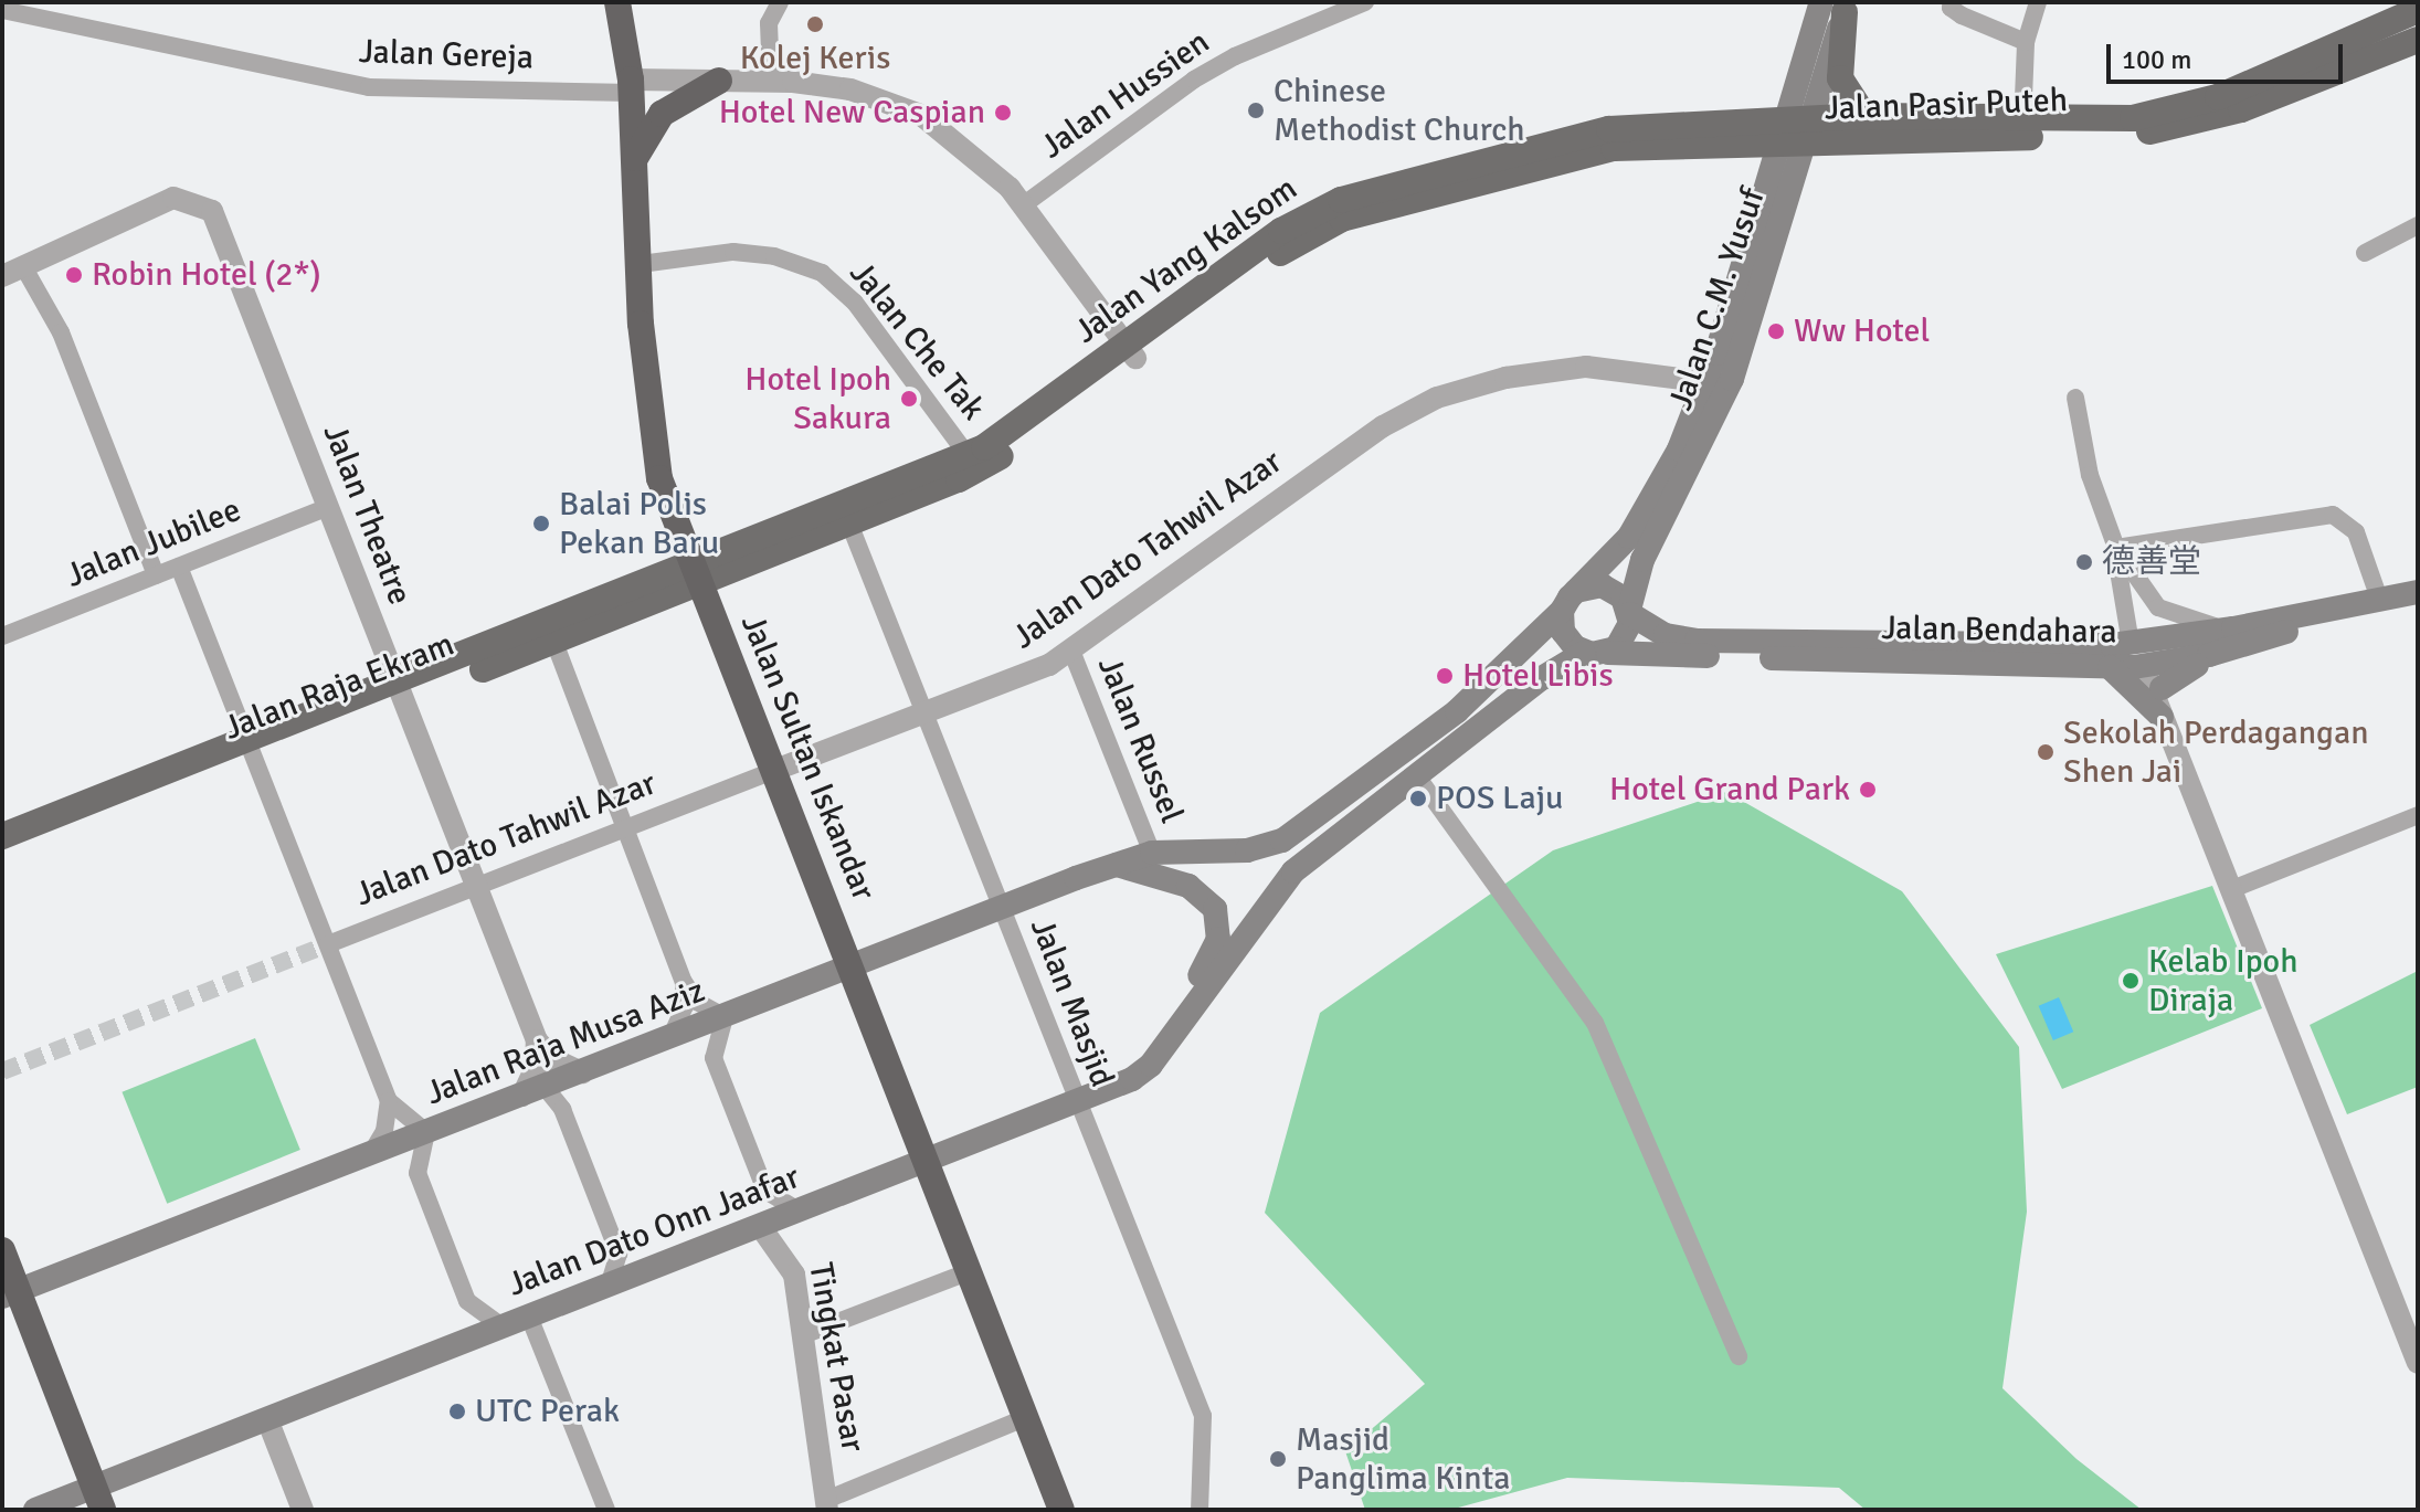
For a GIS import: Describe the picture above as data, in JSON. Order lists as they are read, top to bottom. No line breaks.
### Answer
{"streets":{"highway":["Jalan Sultan Iskandar"],"main road":["Jalan Pasir Puteh","Jalan Yang Kalsom","Jalan C.M. Yusuf","Jalan Bendahara","Jalan Raja Ekram","Jalan Raja Musa Aziz","Jalan Dato Onn Jaafar"],"street":["Jalan Gereja","Jalan Hussien","Jalan Che Tak","Jalan Theatre","Jalan Jubilee","Jalan Dato Tahwil Azar","Jalan Russel","Jalan Masjid","Tingkat Pasar"]},"crossings":[["Jalan Gereja","Jalan Sultan Iskandar"],["Jalan Pasir Puteh","Jalan Yang Kalsom"],["Jalan Pasir Puteh","Jalan C.M. Yusuf"],["Jalan Yang Kalsom","Jalan C.M. Yusuf"],["Jalan Yang Kalsom","Jalan Che Tak"],["Jalan Yang Kalsom","Jalan Raja Ekram"],["Jalan Yang Kalsom","Jalan Sultan Iskandar"],["Jalan Yang Kalsom","Jalan Masjid"],["Jalan C.M. Yusuf","Jalan Dato Tahwil Azar"],["Jalan C.M. Yusuf","Jalan Bendahara"],["Jalan C.M. Yusuf","Jalan Russel"],["Jalan C.M. Yusuf","Jalan Raja Musa Aziz"],["Jalan Che Tak","Jalan Sultan Iskandar"],["Jalan Theatre","Jalan Jubilee"],["Jalan Theatre","Jalan Dato Tahwil Azar"],["Jalan Theatre","Jalan Raja Ekram"],["Jalan Dato Tahwil Azar","Jalan Russel"],["Jalan Dato Tahwil Azar","Jalan Sultan Iskandar"],["Jalan Dato Tahwil Azar","Jalan Masjid"],["Jalan Raja Ekram","Jalan Sultan Iskandar"],["Jalan Russel","Jalan Raja Musa Aziz"],["Jalan Sultan Iskandar","Jalan Raja Musa Aziz"],["Jalan Sultan Iskandar","Jalan Dato Onn Jaafar"],["Jalan Masjid","Jalan Raja Musa Aziz"],["Jalan Masjid","Jalan Dato Onn Jaafar"],["Jalan Raja Musa Aziz","Jalan Dato Onn Jaafar"],["Jalan Dato Onn Jaafar","Tingkat Pasar"]],"places":["Kolej Keris","Chinese Methodist Church","Hotel New Caspian","Robin Hotel (2*)","Ww Hotel","Hotel Ipoh Sakura","Balai Polis Pekan Baru","德善堂","Hotel Libis","Sekolah Perdagangan Shen Jai","Hotel Grand Park","POS Laju","Kelab Ipoh Diraja","UTC Perak","Masjid Panglima Kinta"],"scale_bar":"100 m"}
